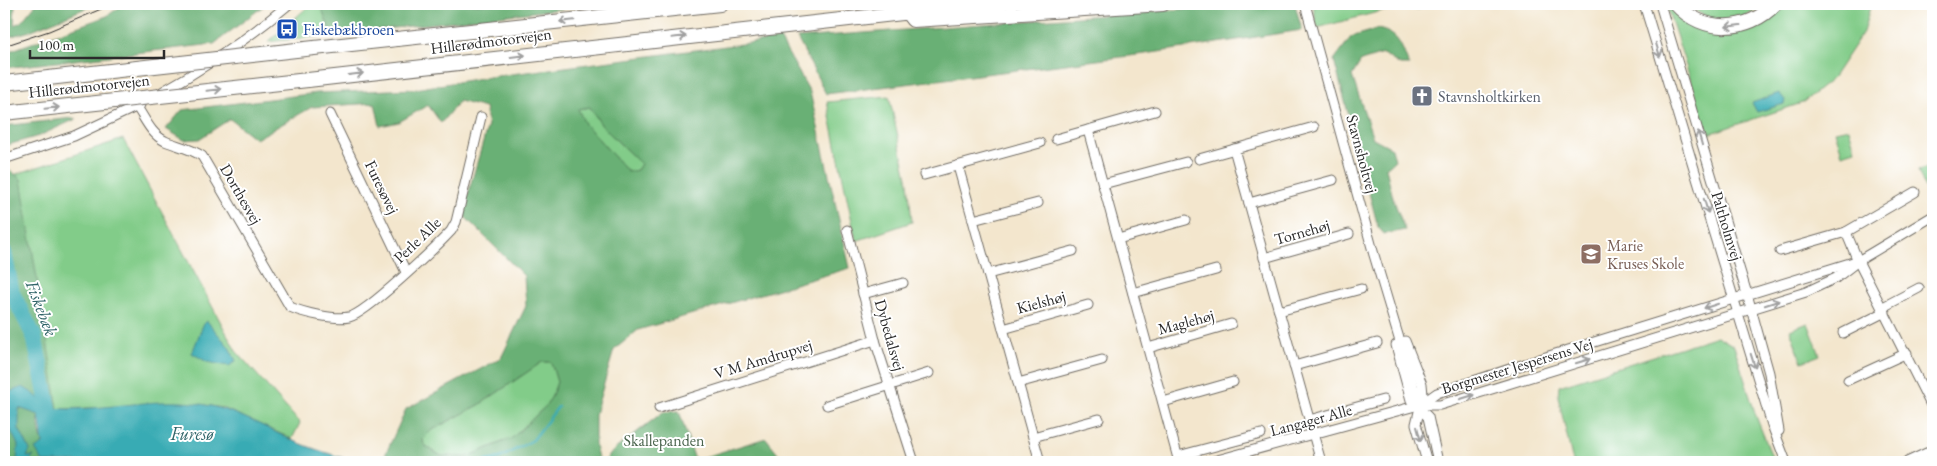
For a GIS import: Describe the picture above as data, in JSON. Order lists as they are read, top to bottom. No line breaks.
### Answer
{"streets":{"highway":["Hillerødmotorvejen"],"street":["Stavnsholtvej","Furesøvej","Dorthesvej","Paltholmvej","Tornehøj","Perle Alle","Kielshøj","Maglehøj","Dybedalsvej","V M Amdrupvej","Borgmester Jespersens Vej","Langager Alle"]},"crossings":[["Stavnsholtvej","Borgmester Jespersens Vej"],["Stavnsholtvej","Langager Alle"],["Furesøvej","Perle Alle"],["Dorthesvej","Perle Alle"],["Paltholmvej","Borgmester Jespersens Vej"],["Tornehøj","Langager Alle"],["Dybedalsvej","V M Amdrupvej"],["Borgmester Jespersens Vej","Langager Alle"]],"water":["Fiskebæk","Furesø"],"parks":["Skallepanden"],"places":{"bus stop":["Fiskebækbroen"],"church":["Stavnsholtkirken"],"school or university":["Marie Kruses Skole"]},"scale_bar":"100 m"}
